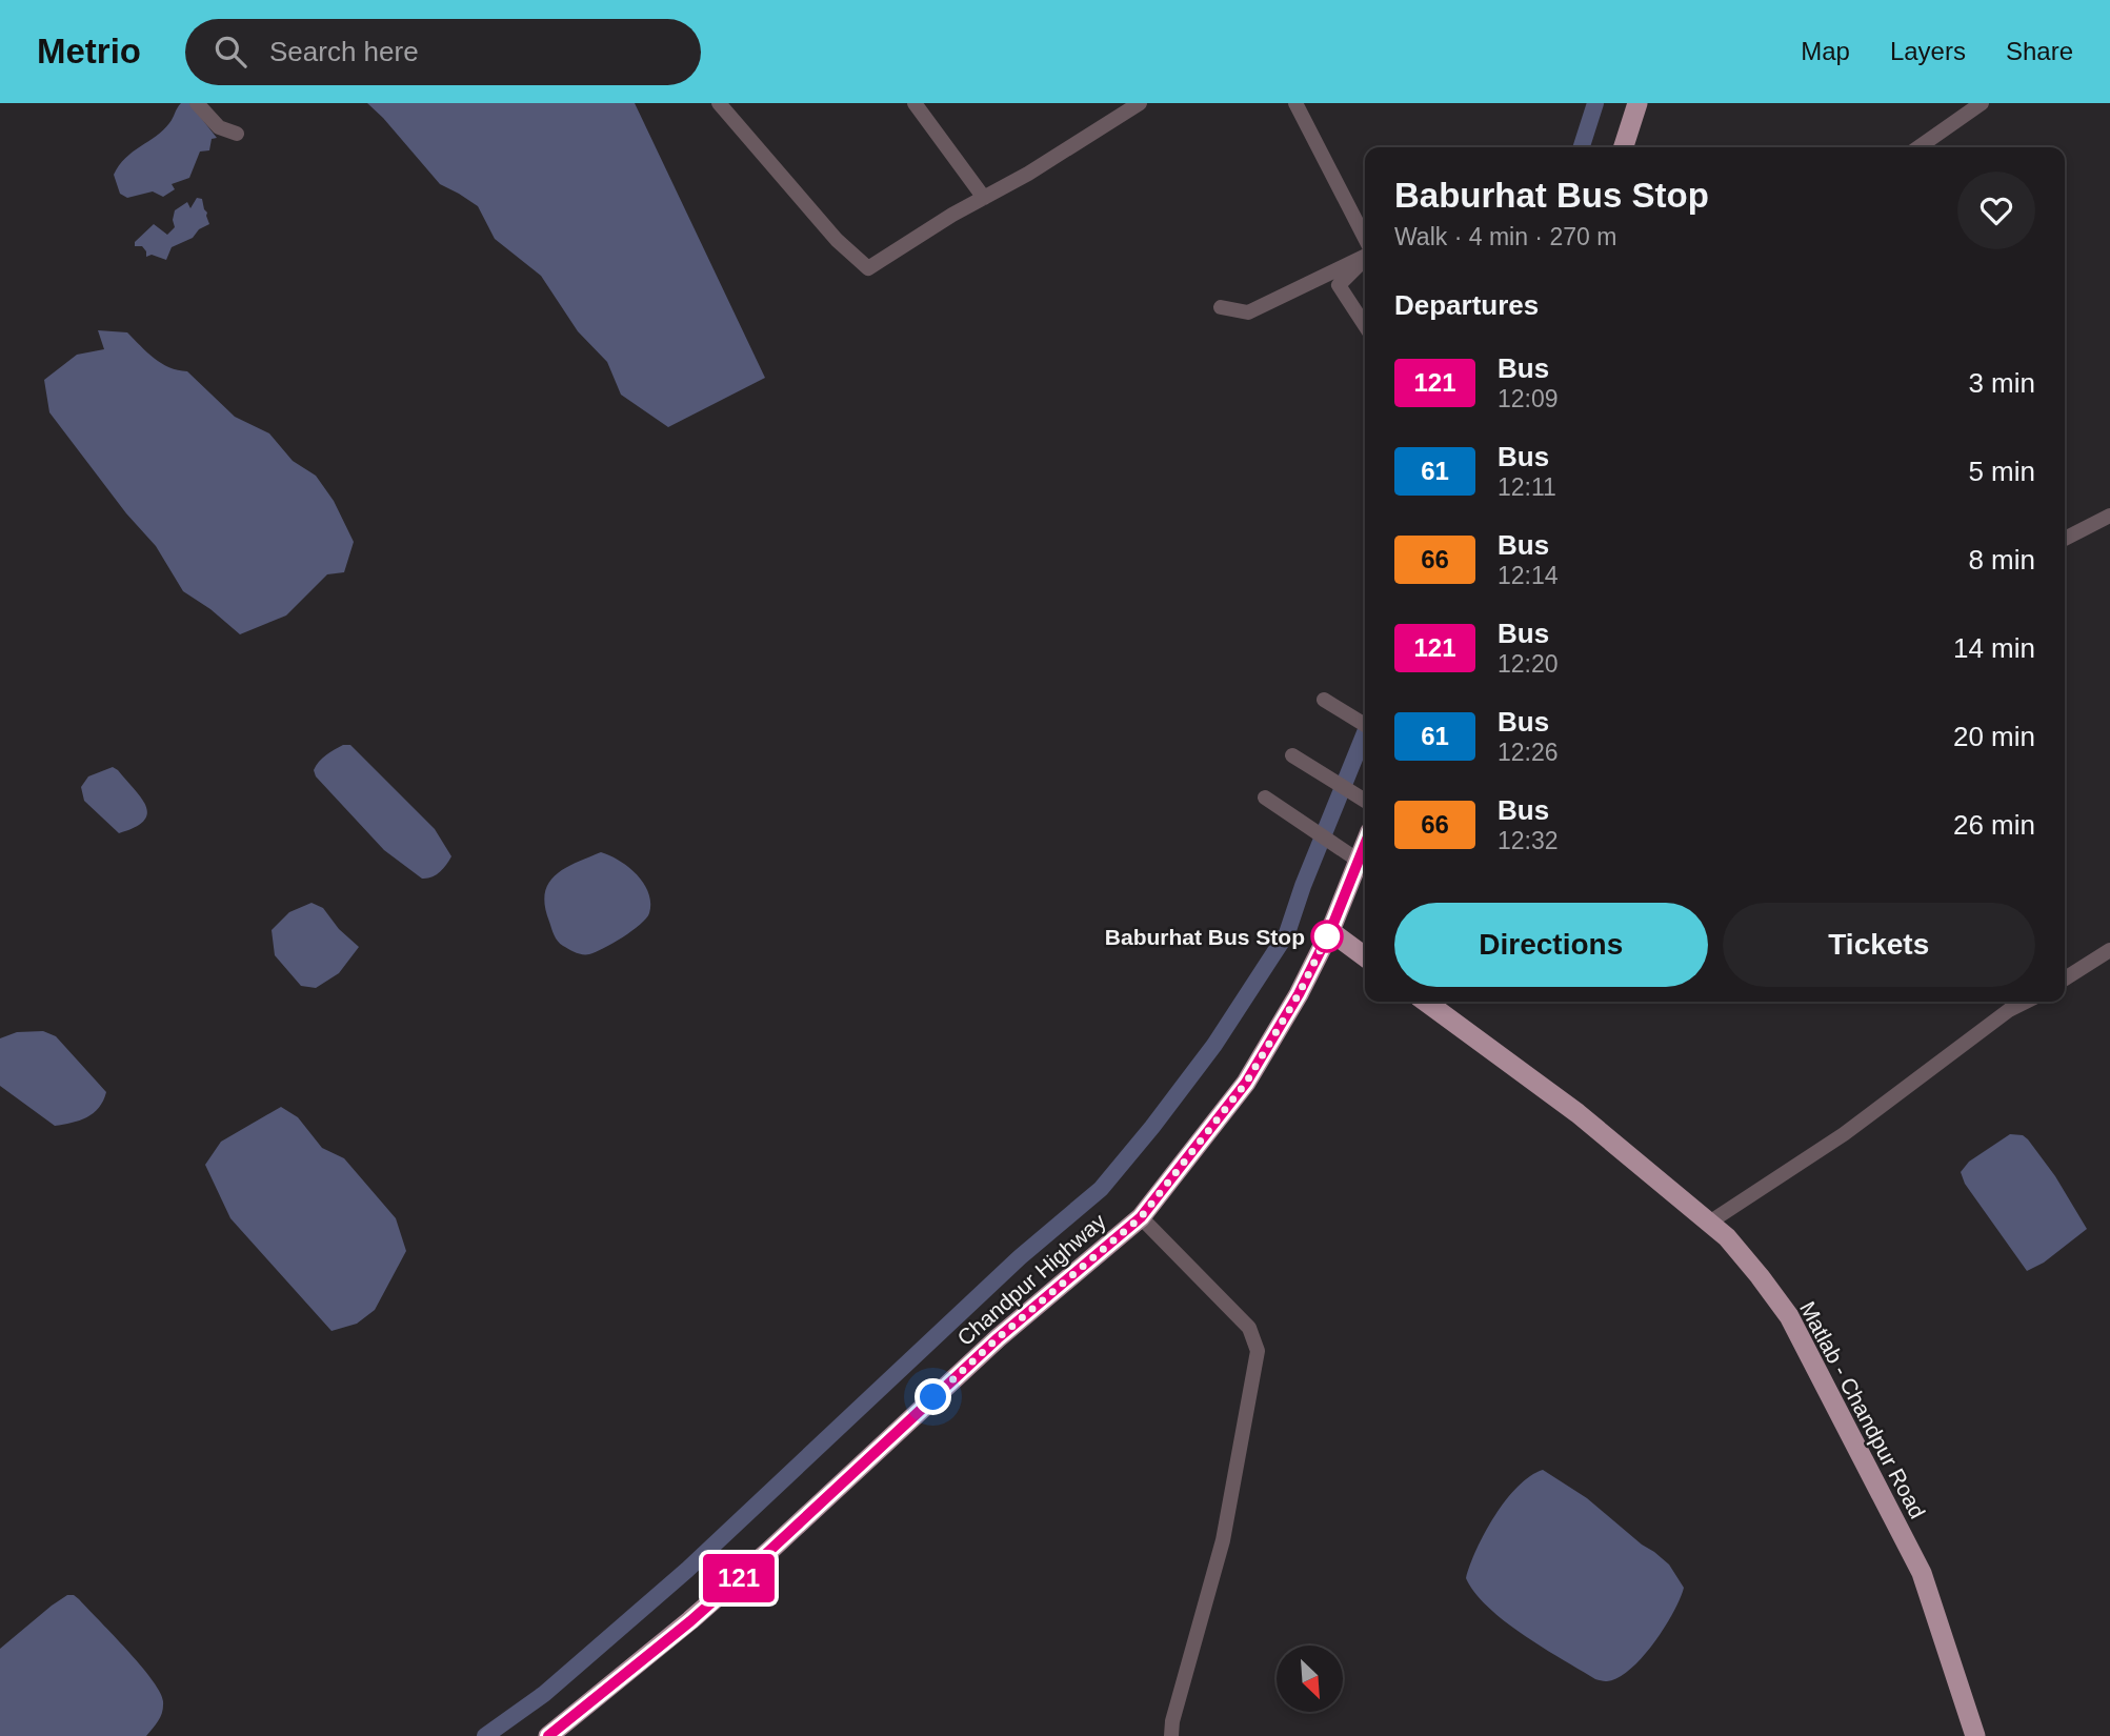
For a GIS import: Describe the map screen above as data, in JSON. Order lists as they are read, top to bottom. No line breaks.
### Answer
{"streets":{"main road":["Chandpur Highway","Matlab - Chandpur Road"]},"places":["Baburhat Bus Stop"],"lines":["bus line 121"],"north":"bottom right","page":{"header":"Metrio","search":"Search here","nav":["Map","Layers","Share"],"on_map":"121","heading":[["Baburhat Bus Stop","Walk · 4 min · 270 m"],"Departures"],"list":[{"mark":"121","name":"Bus","note":"12:09","value":"3 min"},{"mark":"61","name":"Bus","note":"12:11","value":"5 min"},{"mark":"66","name":"Bus","note":"12:14","value":"8 min"},{"mark":"121","name":"Bus","note":"12:20","value":"14 min"},{"mark":"61","name":"Bus","note":"12:26","value":"20 min"},{"mark":"66","name":"Bus","note":"12:32","value":"26 min"}],"buttons":["Directions","Tickets"]}}
